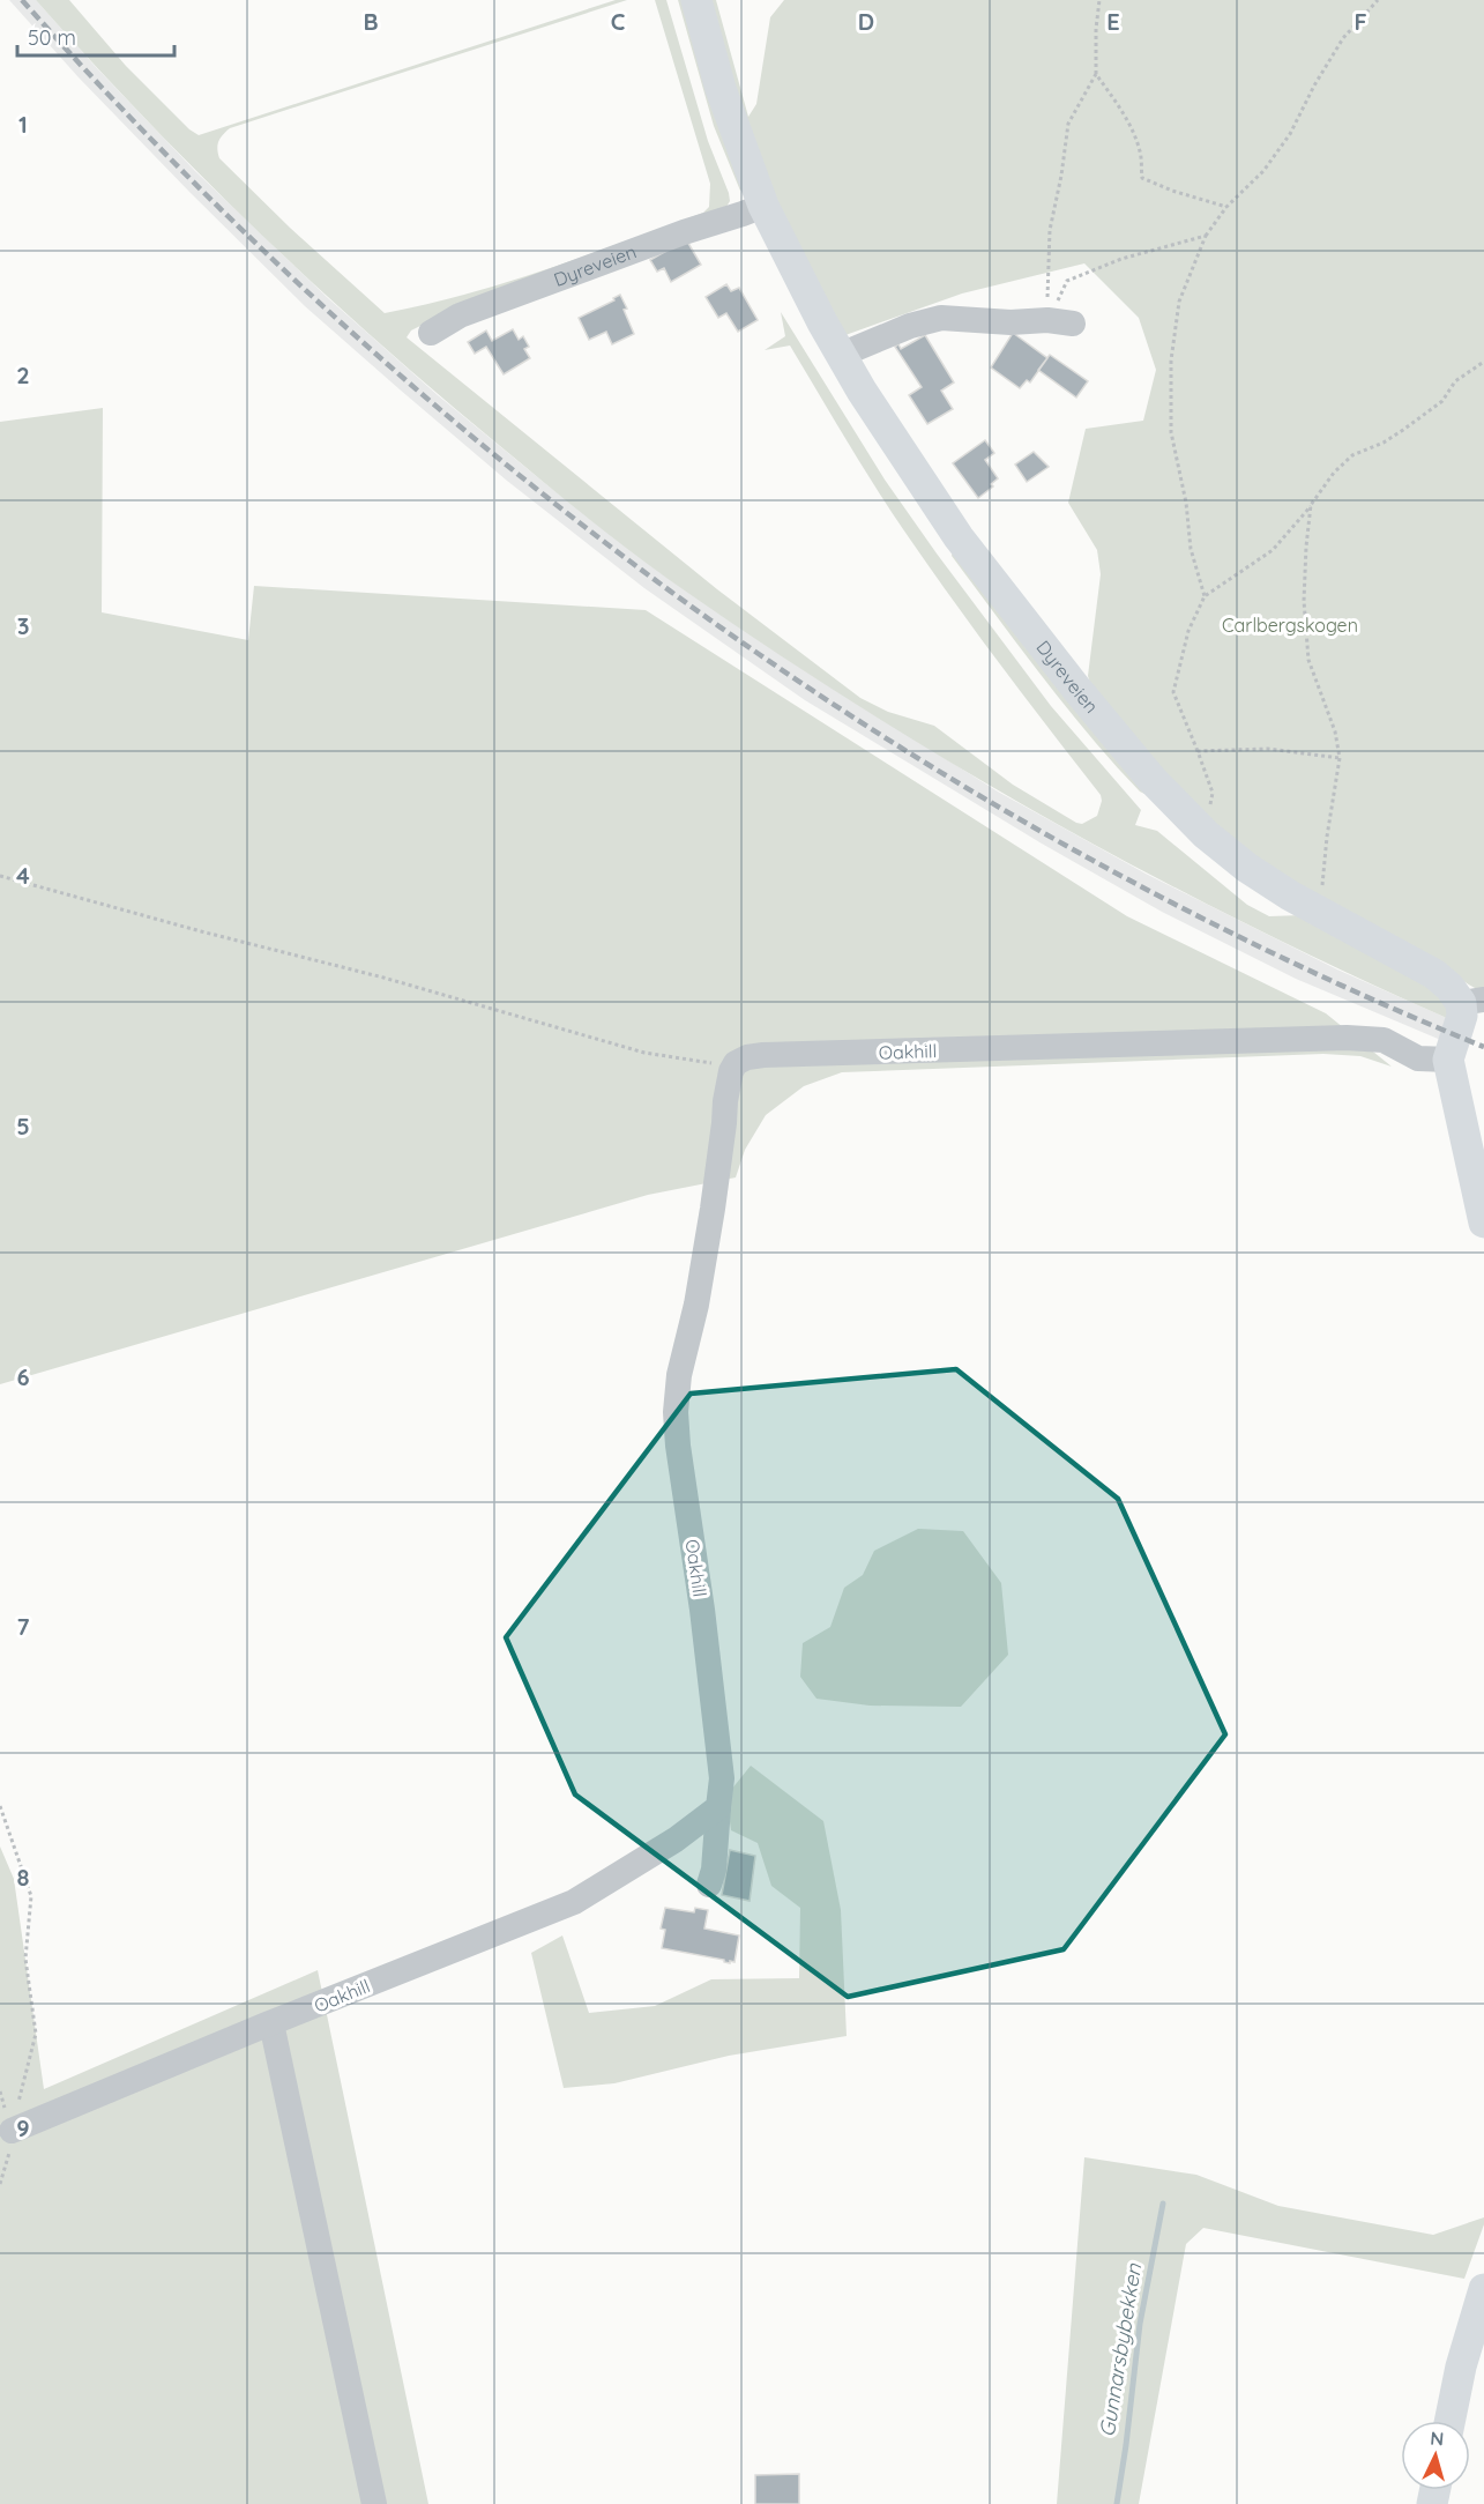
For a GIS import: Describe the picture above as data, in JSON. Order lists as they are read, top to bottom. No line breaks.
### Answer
{"streets":{"main road":["Dyreveien"],"street":["Oakhill"]},"crossings":[["Dyreveien","Oakhill"]],"water":["Gunnarsbybekken"],"parks":["Carlbergskogen"],"scale_bar":"50 m","north":"top","grid":{"columns":["B","C","D","E","F"],"rows":["1","2","3","4","5","6","7","8","9"]}}
